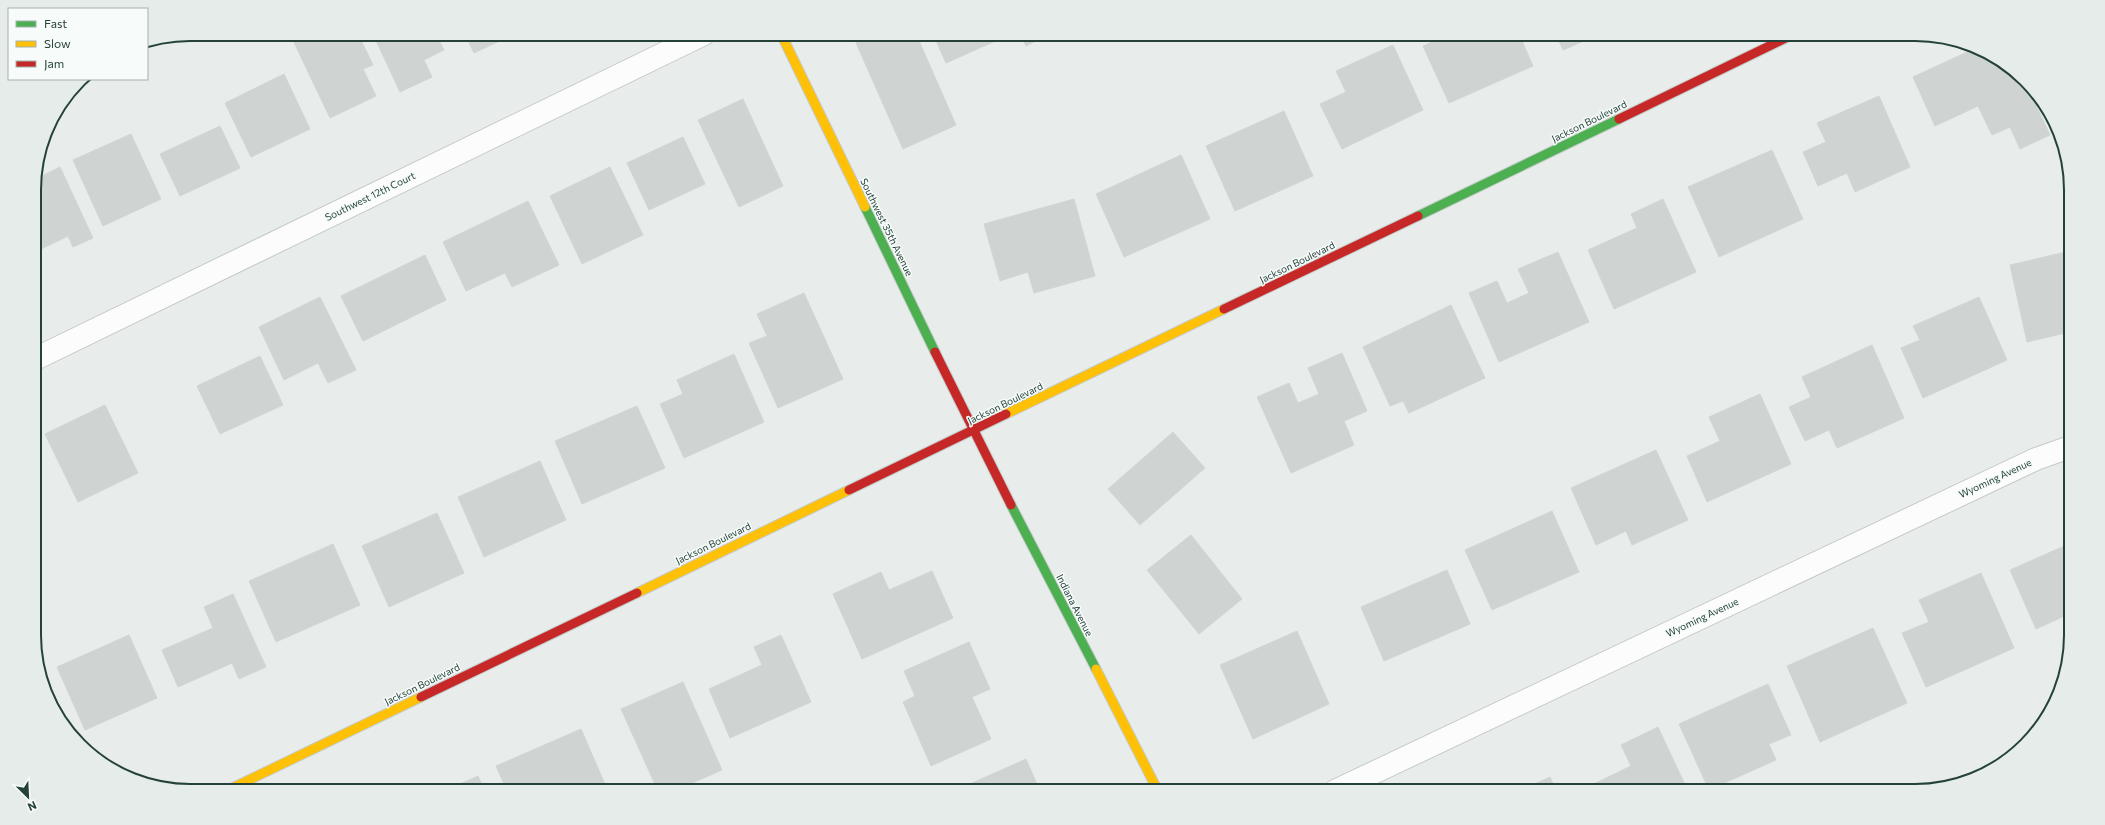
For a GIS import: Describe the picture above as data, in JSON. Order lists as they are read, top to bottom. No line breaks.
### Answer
{"streets":{"street":["Jackson Boulevard","Southwest 12th Court","Southwest 35th Avenue","Wyoming Avenue","Indiana Avenue"]},"crossings":[["Jackson Boulevard","Southwest 35th Avenue"],["Jackson Boulevard","Indiana Avenue"],["Southwest 35th Avenue","Indiana Avenue"]],"legend":["Fast","Slow","Jam"],"north":"bottom right"}
